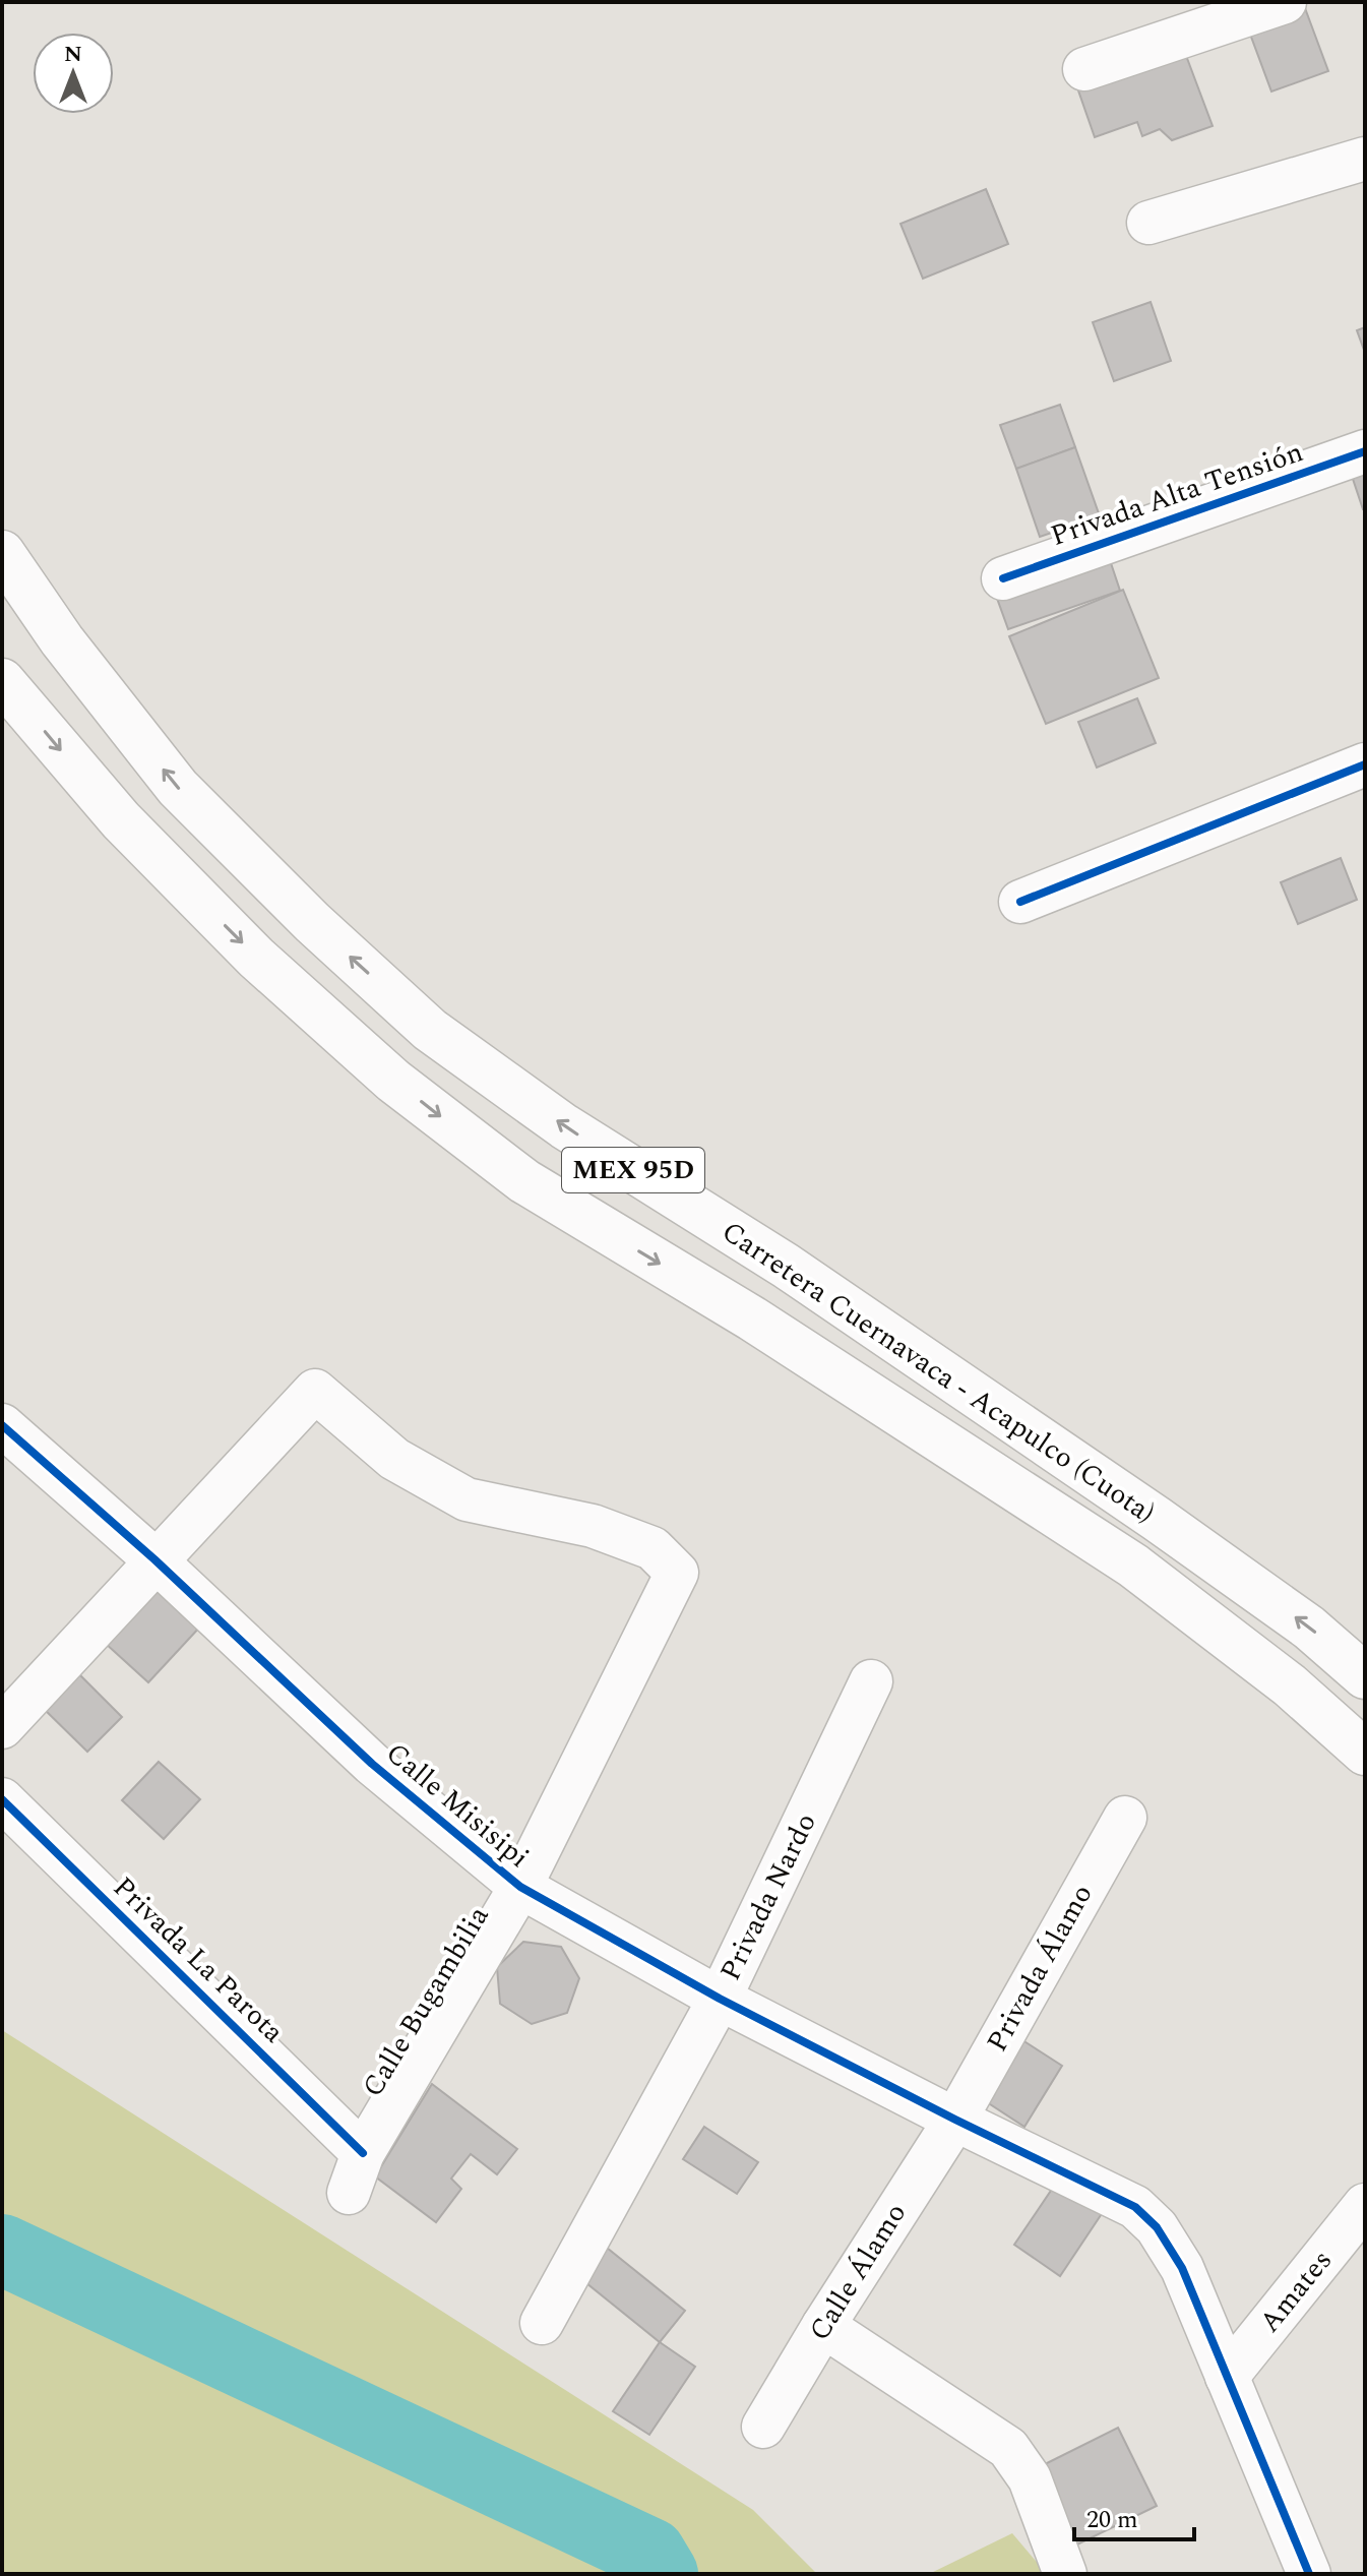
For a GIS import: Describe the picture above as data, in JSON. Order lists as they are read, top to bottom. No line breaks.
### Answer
{"streets":{"highway":["MEX 95D","Carretera Cuernavaca - Acapulco (Cuota)"],"street":["Privada Alta Tensión","Calle Misisipi","Privada Nardo","Privada La Parota","Privada Álamo","Calle Bugambilia","Calle Álamo","Amates"]},"crossings":[["Calle Misisipi","Privada Nardo"],["Calle Misisipi","Privada Álamo"],["Calle Misisipi","Calle Bugambilia"],["Calle Misisipi","Calle Álamo"],["Privada La Parota","Calle Bugambilia"],["Privada Álamo","Calle Álamo"]],"scale_bar":"20 m","north":"top"}
